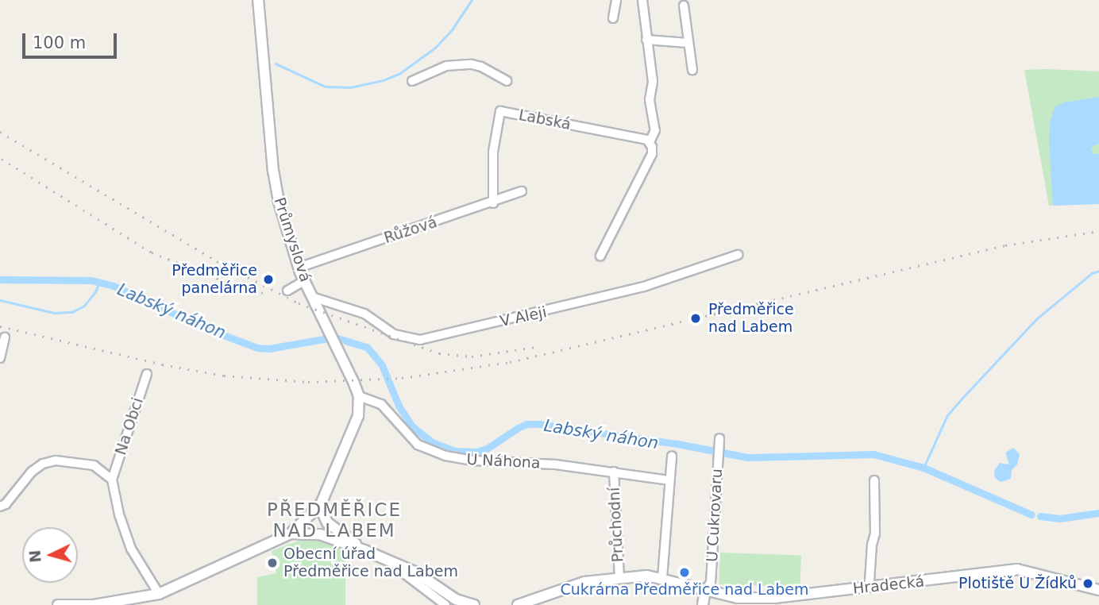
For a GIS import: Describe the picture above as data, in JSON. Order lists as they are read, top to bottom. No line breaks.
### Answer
{"streets":{"street":["Labská","Růžová","Průmyslová","V Aleji","Na Obci","U Náhona","U Cukrovaru","Průchodní","Hradecká"]},"crossings":[["Labská","Růžová"],["Růžová","Průmyslová"],["Průmyslová","V Aleji"],["Průmyslová","U Náhona"],["U Náhona","Průchodní"],["U Cukrovaru","Hradecká"],["Průchodní","Hradecká"]],"districts":["PŘEDMĚŘICE NAD LABEM"],"water":["Labský náhon"],"places":["Předměřice panelárna","Předměřice nad Labem","Obecní úřad Předměřice nad Labem","Cukrárna Předměřice nad Labem","Plotiště U Žídků"],"scale_bar":"100 m","north":"left"}
